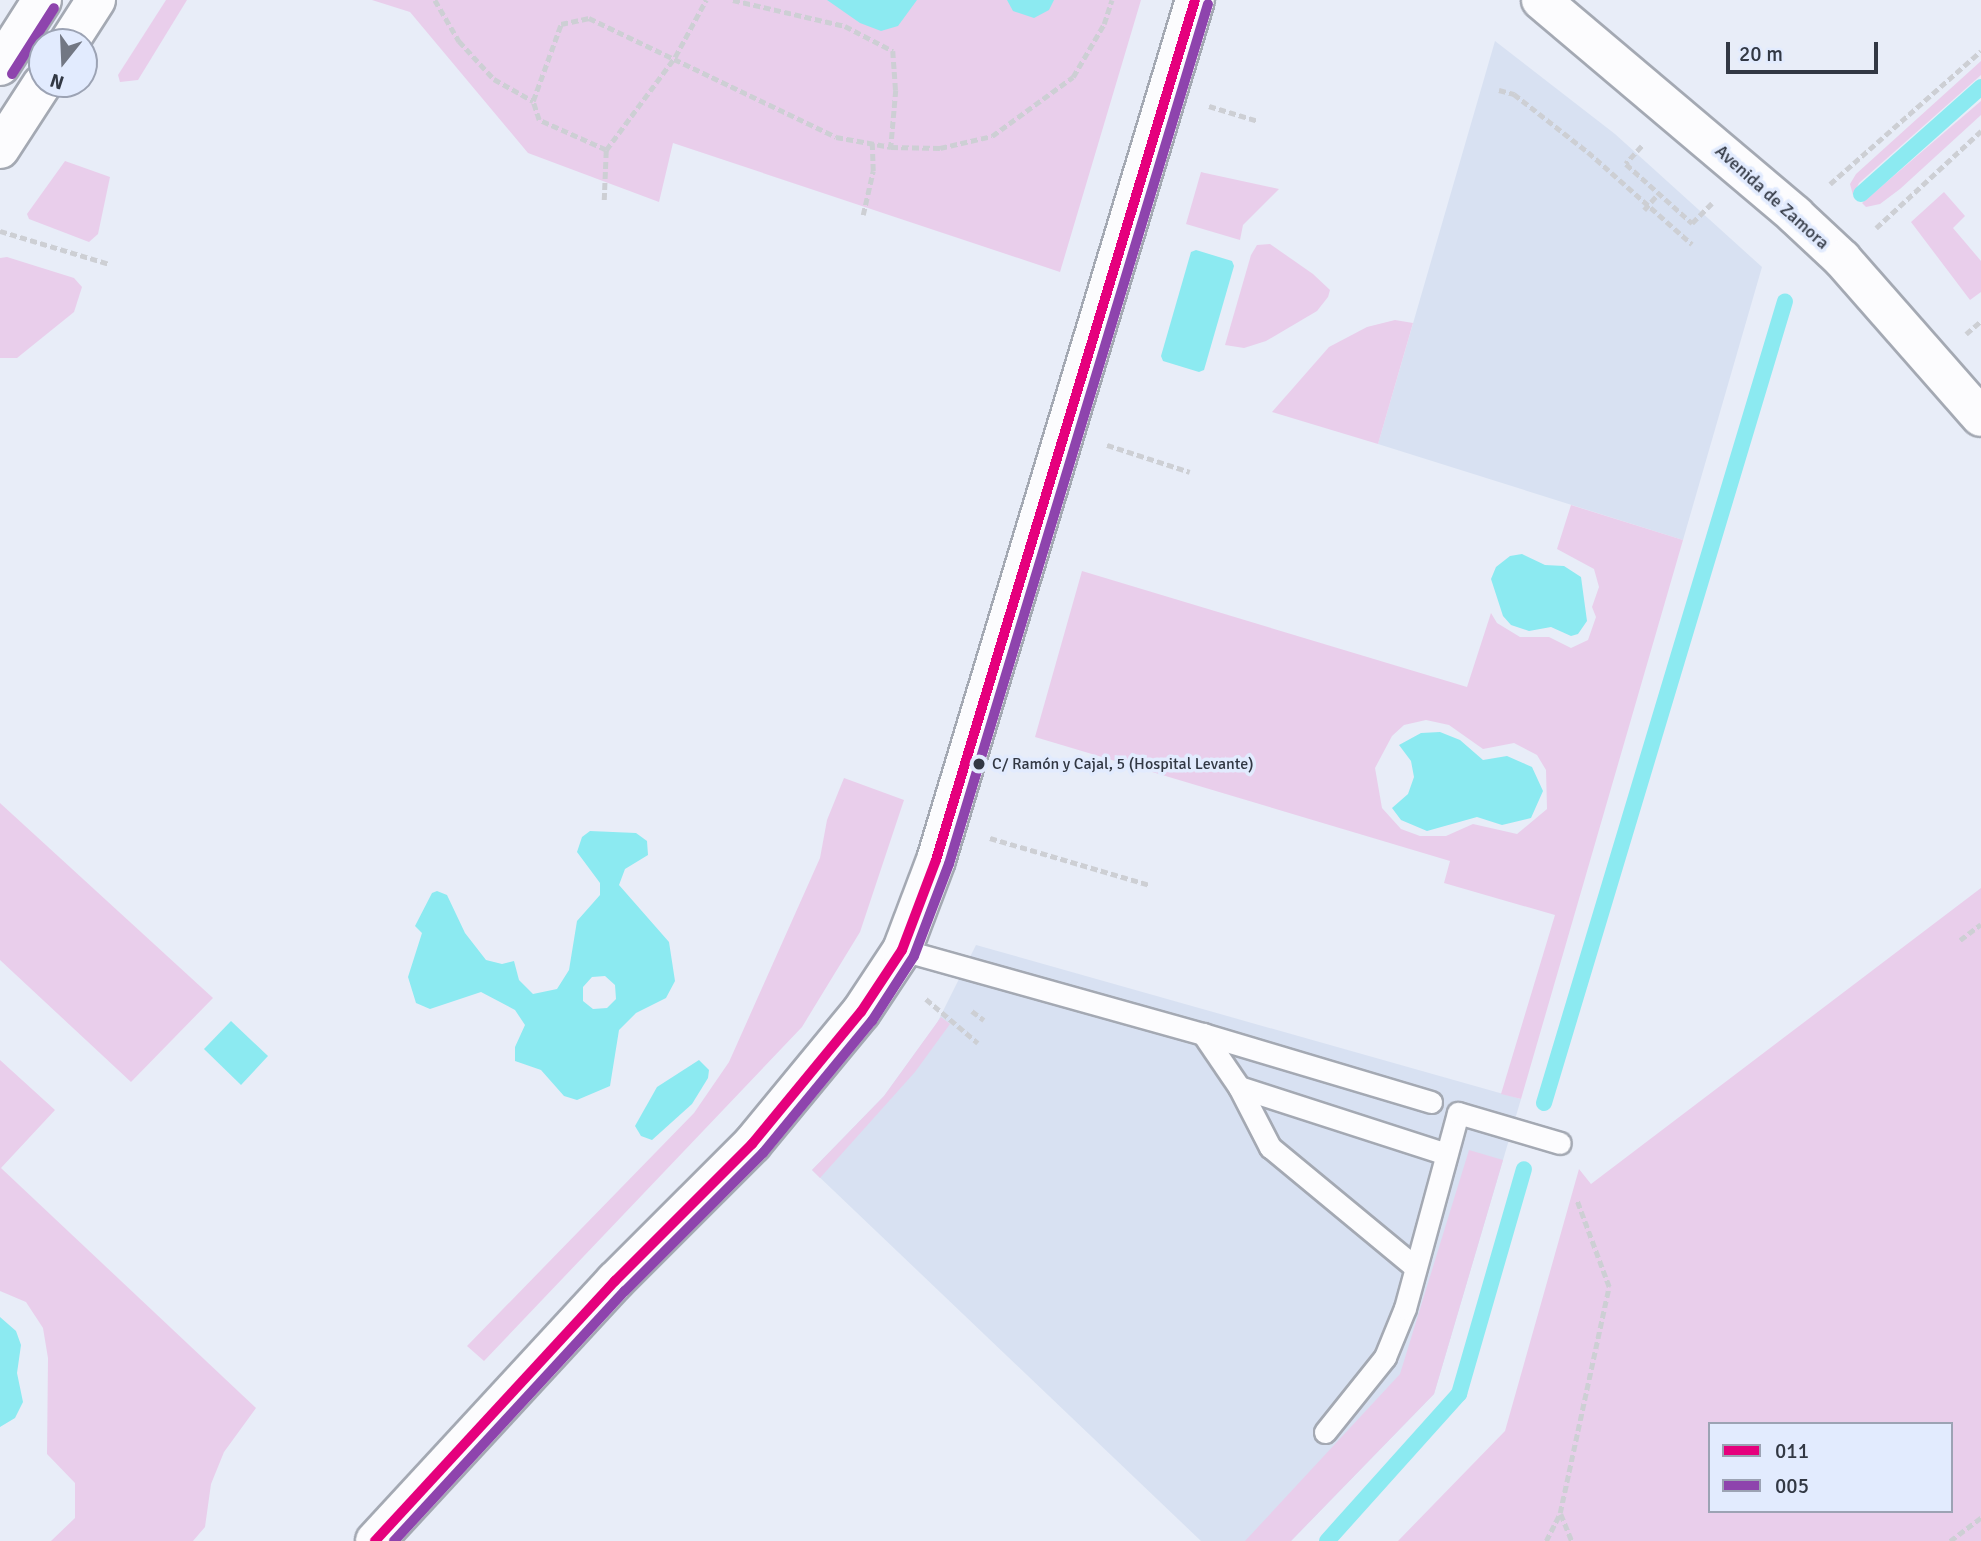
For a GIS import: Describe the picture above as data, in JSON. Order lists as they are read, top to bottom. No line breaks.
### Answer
{"streets":{"street":["Avenida de Zamora"]},"places":["C/ Ramón y Cajal, 5 (Hospital Levante)"],"lines":["transit line 011","transit line 005"],"legend":["011","005"],"scale_bar":"20 m","north":"bottom"}
